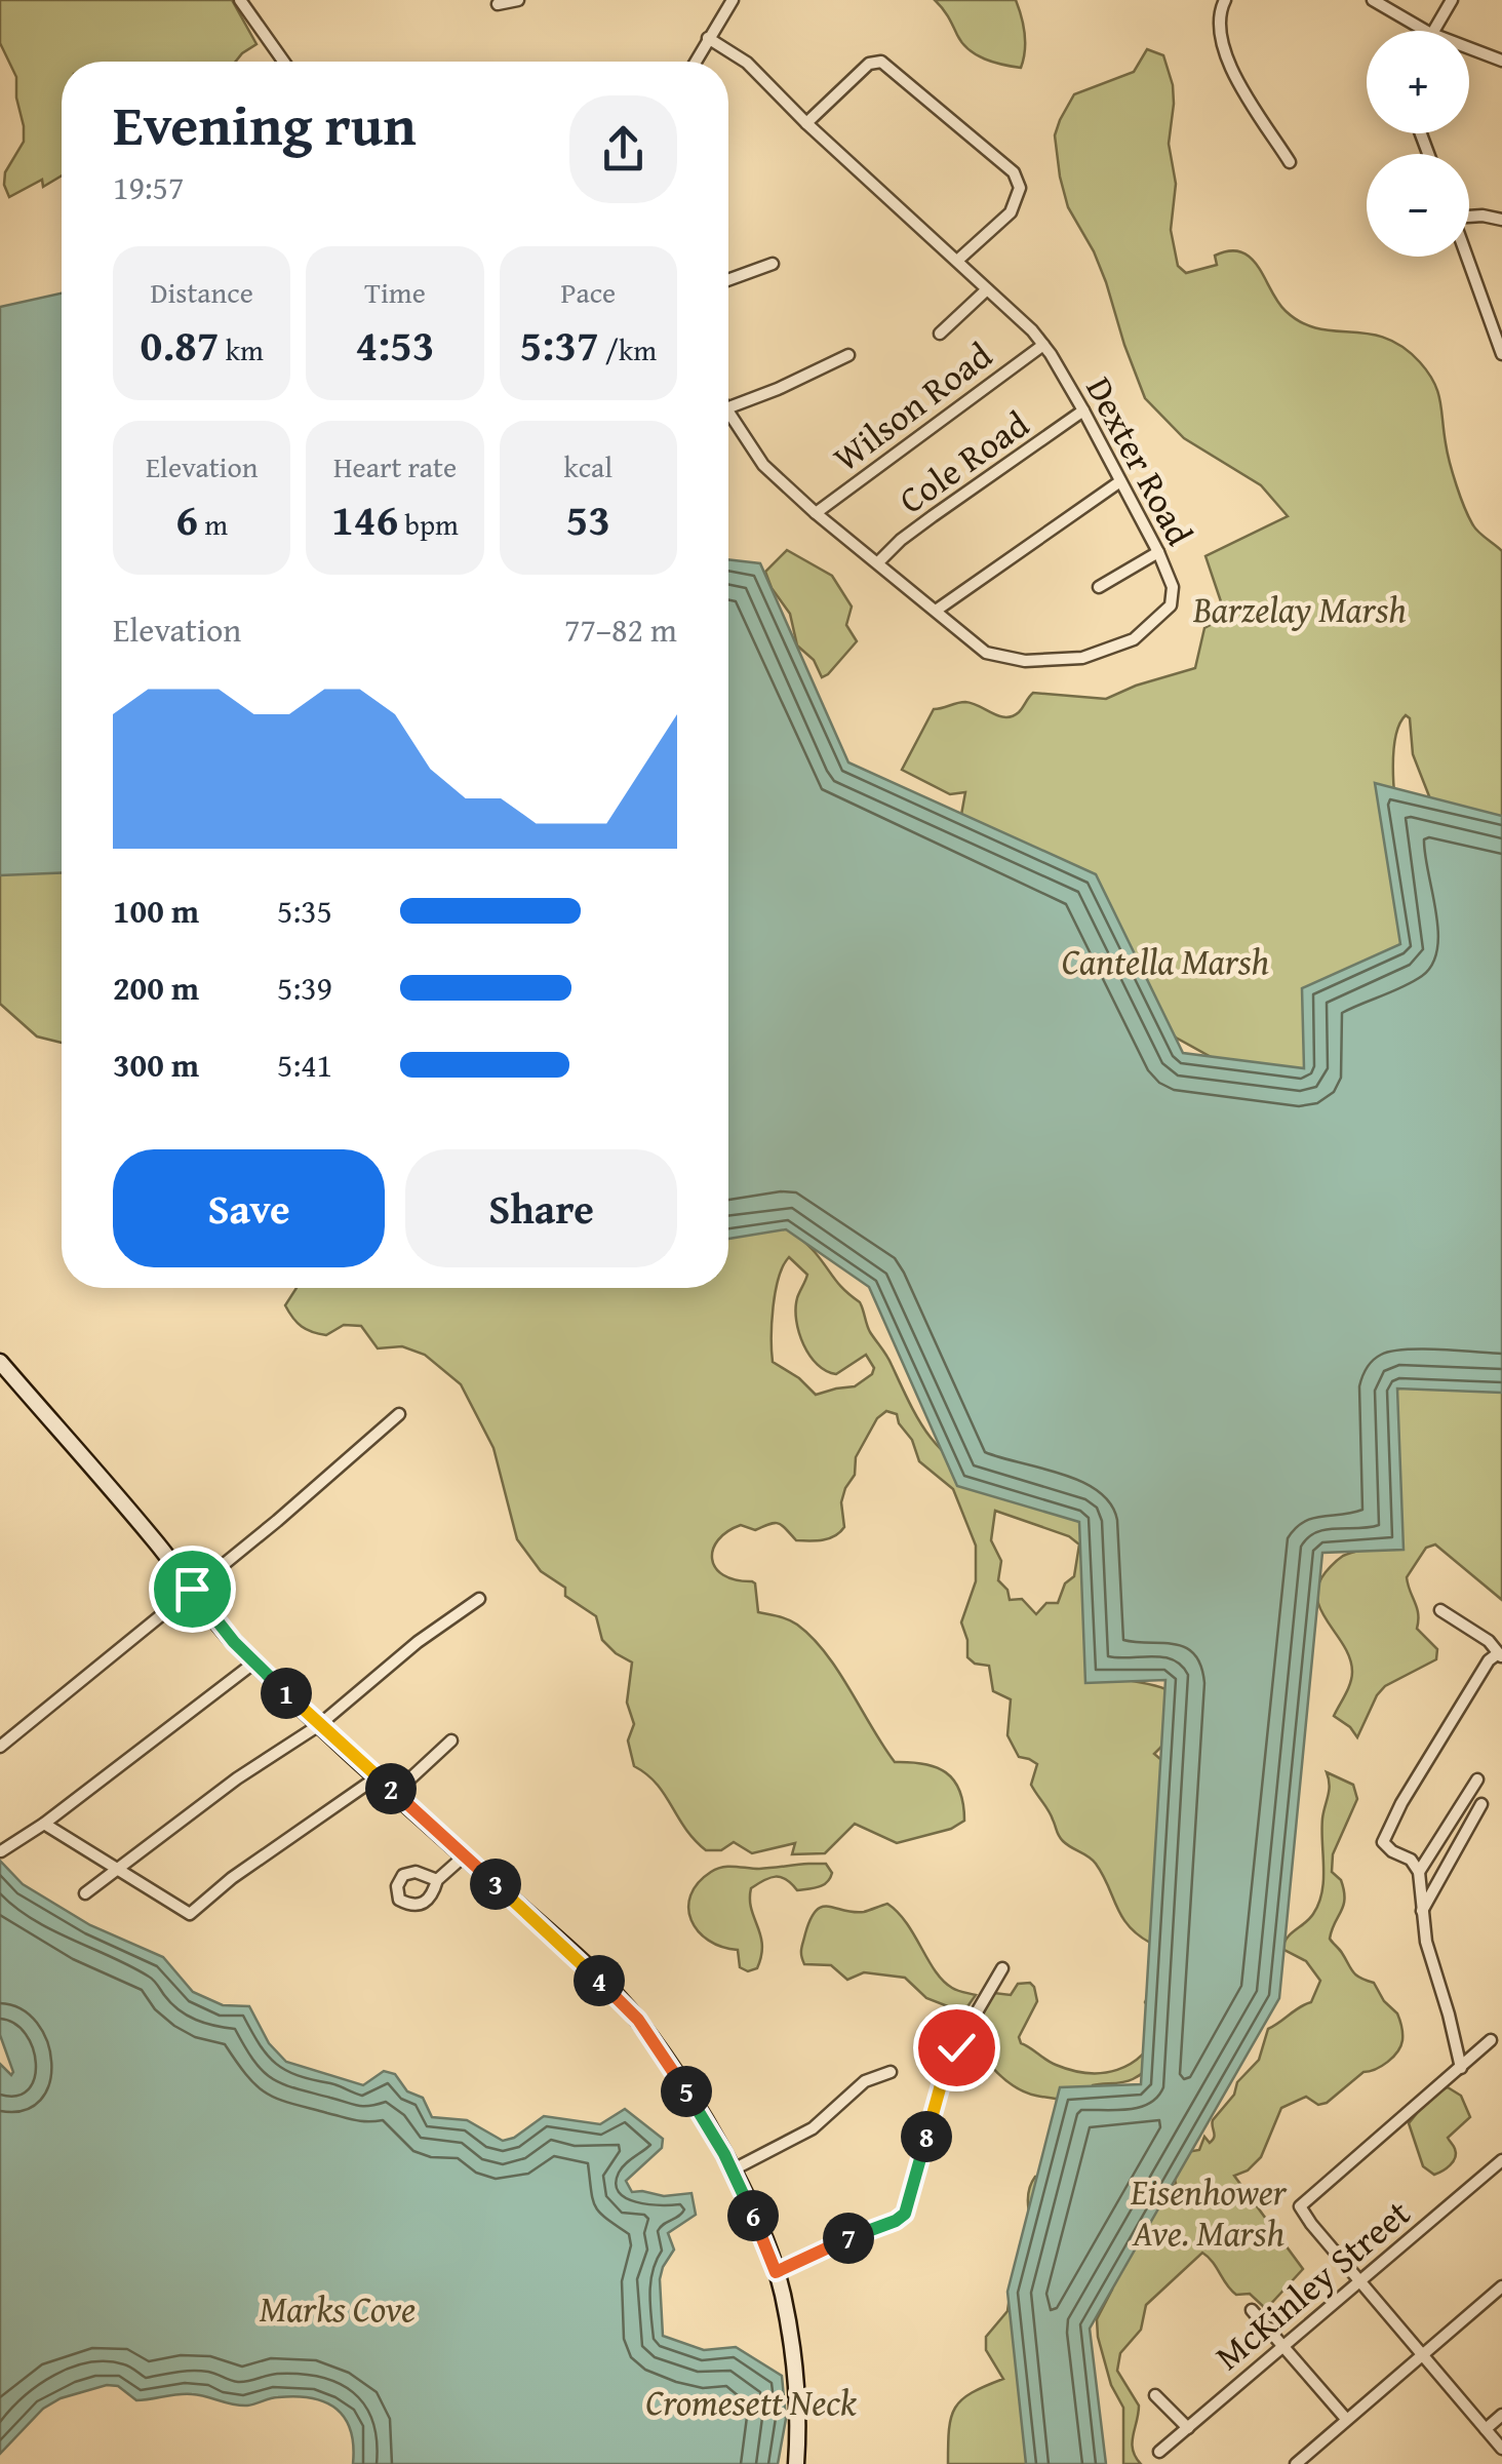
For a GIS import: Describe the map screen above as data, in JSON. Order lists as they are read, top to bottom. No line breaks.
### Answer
{"streets":{"street":["Wilson Road","Dexter Road","Cole Road","McKinley Street"]},"crossings":[["Wilson Road","Dexter Road"],["Dexter Road","Cole Road"]],"parks":["Barzelay Marsh","Cantella Marsh","Eisenhower Ave. Marsh","Marks Cove","Cromesett Neck"],"page":{"map_buttons":["+","−"],"heading":["Evening run","19:57"],"stats":[["Distance","0.87 km"],["Time","4:53"],["Pace","5:37 /km"],["Elevation","6 m"],["Heart rate","146 bpm"],["kcal","53"]],"chart":["Elevation","77–82 m"],"list":[{"name":"100 m","note":"5:35"},{"name":"200 m","note":"5:39"},{"name":"300 m","note":"5:41"}],"buttons":["Save","Share"],"pins":["1","2","3","4","5","8","6","7"]}}
